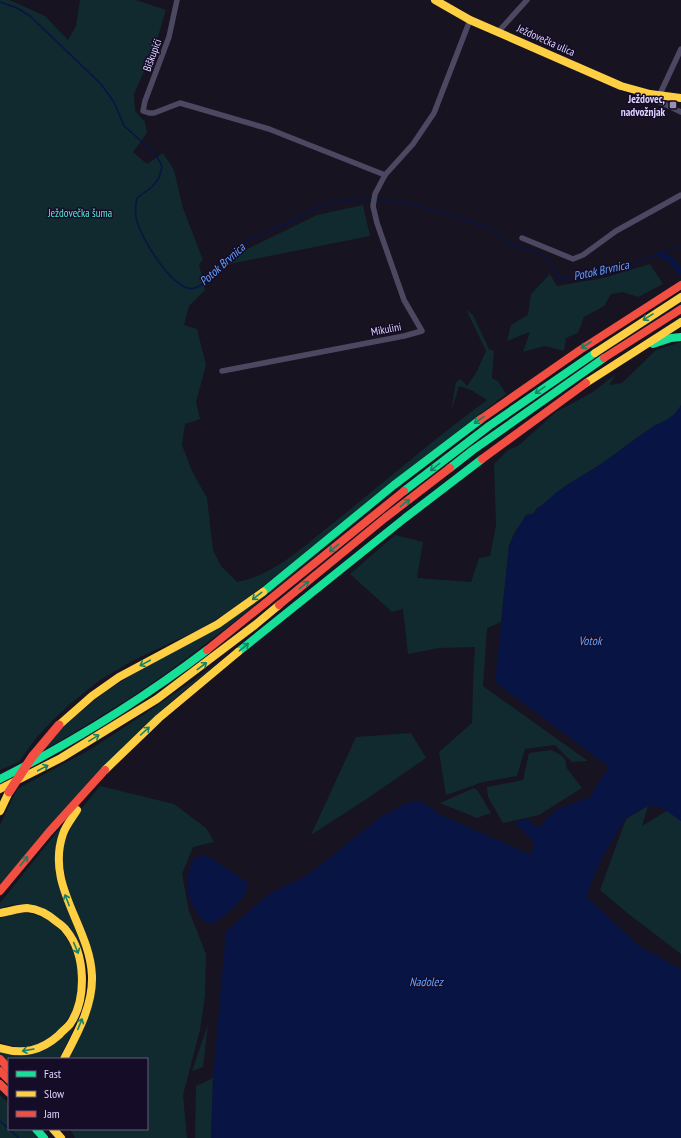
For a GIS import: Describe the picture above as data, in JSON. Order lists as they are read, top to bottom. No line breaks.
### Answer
{"streets":{"main road":["Ježdovečka ulica"],"street":["Biškupići","Mikulini"]},"crossings":[["Biškupići","Mikulini"]],"water":["Potok Brvnica","Votok","Nadolez"],"parks":["Ježdovečka šuma"],"places":{"transit":["Ježdovec, nadvožnjak"]},"legend":["Fast","Slow","Jam"]}
